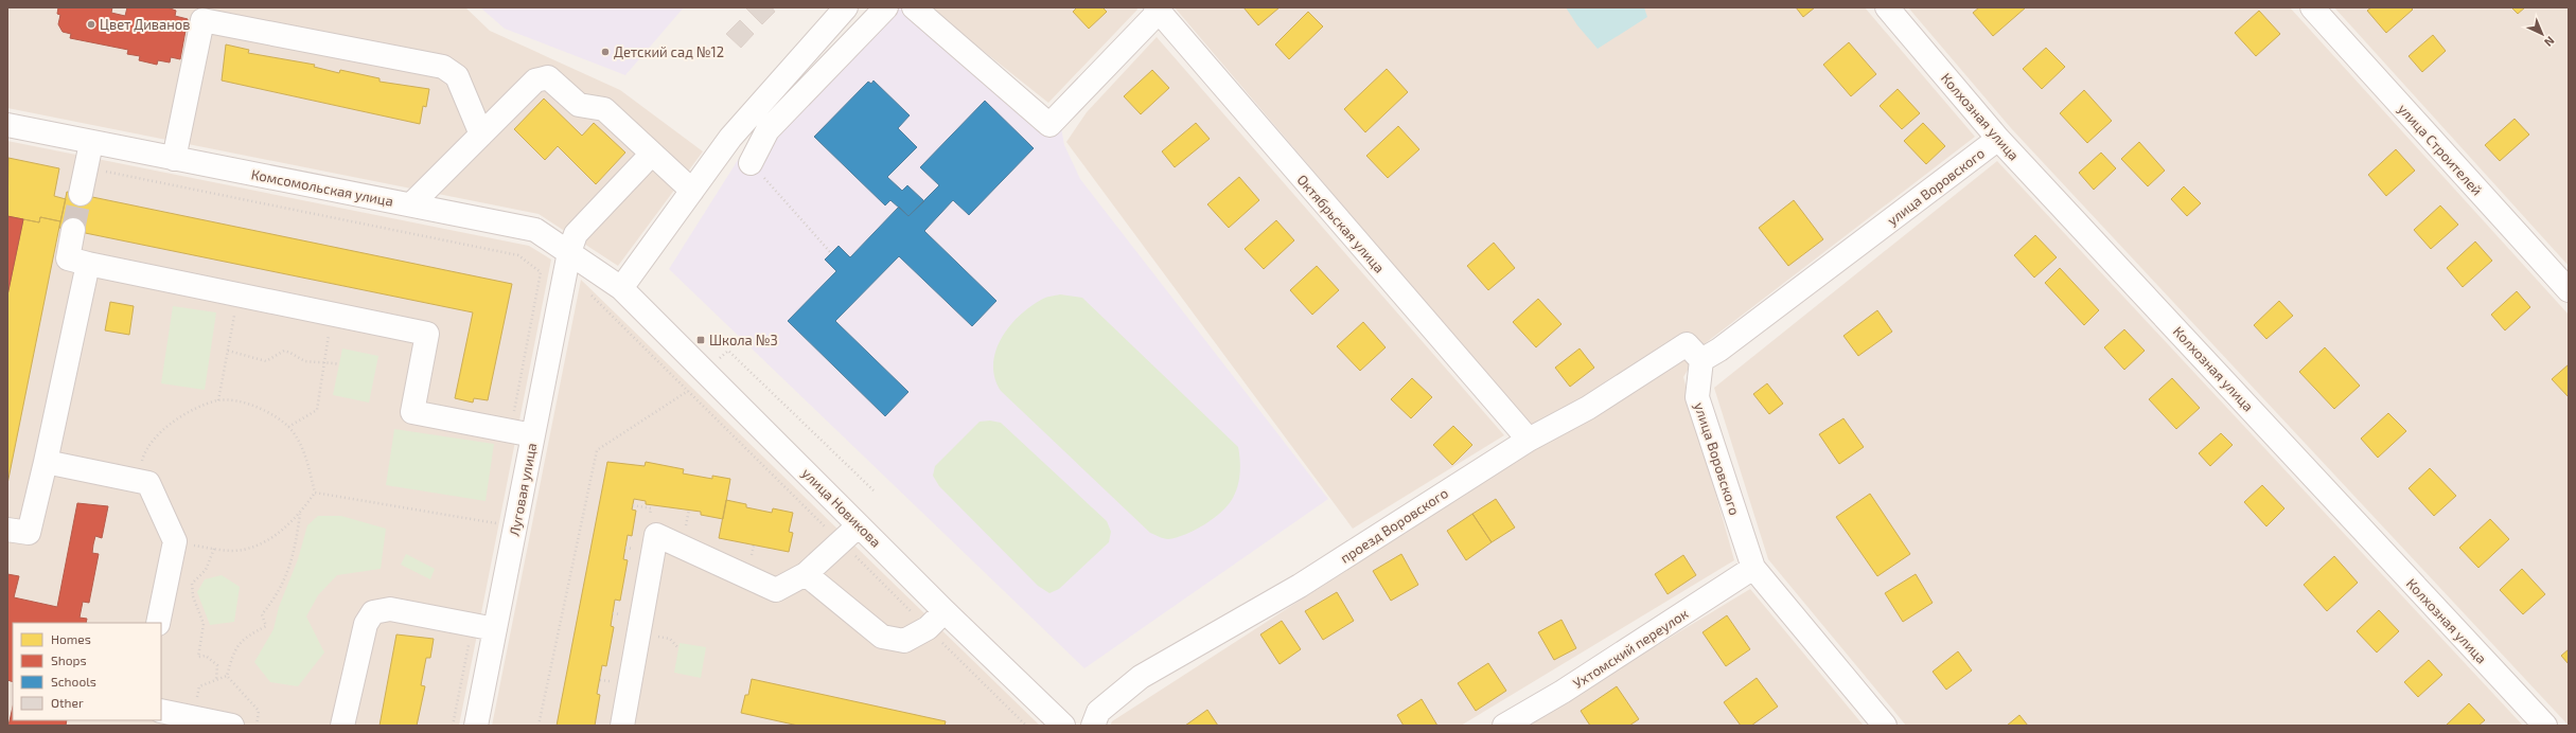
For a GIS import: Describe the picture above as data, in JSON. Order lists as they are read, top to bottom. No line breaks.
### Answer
{"streets":{"street":["Колхозная улица","улица Строителей","улица Воровского","Комсомольская улица","Октябрьская улица","Луговая улица","улица Новикова","проезд Воровского","Ухтомский переулок"]},"crossings":[["Колхозная улица","улица Воровского"],["улица Воровского","проезд Воровского"],["улица Воровского","Ухтомский переулок"],["Комсомольская улица","Луговая улица"],["Комсомольская улица","улица Новикова"],["Октябрьская улица","проезд Воровского"]],"places":{"other":["Цвет Диванов","Детский сад №12"],"transit":["Школа №3"]},"legend":["Homes","Shops","Schools","Other"],"north":"bottom right"}
